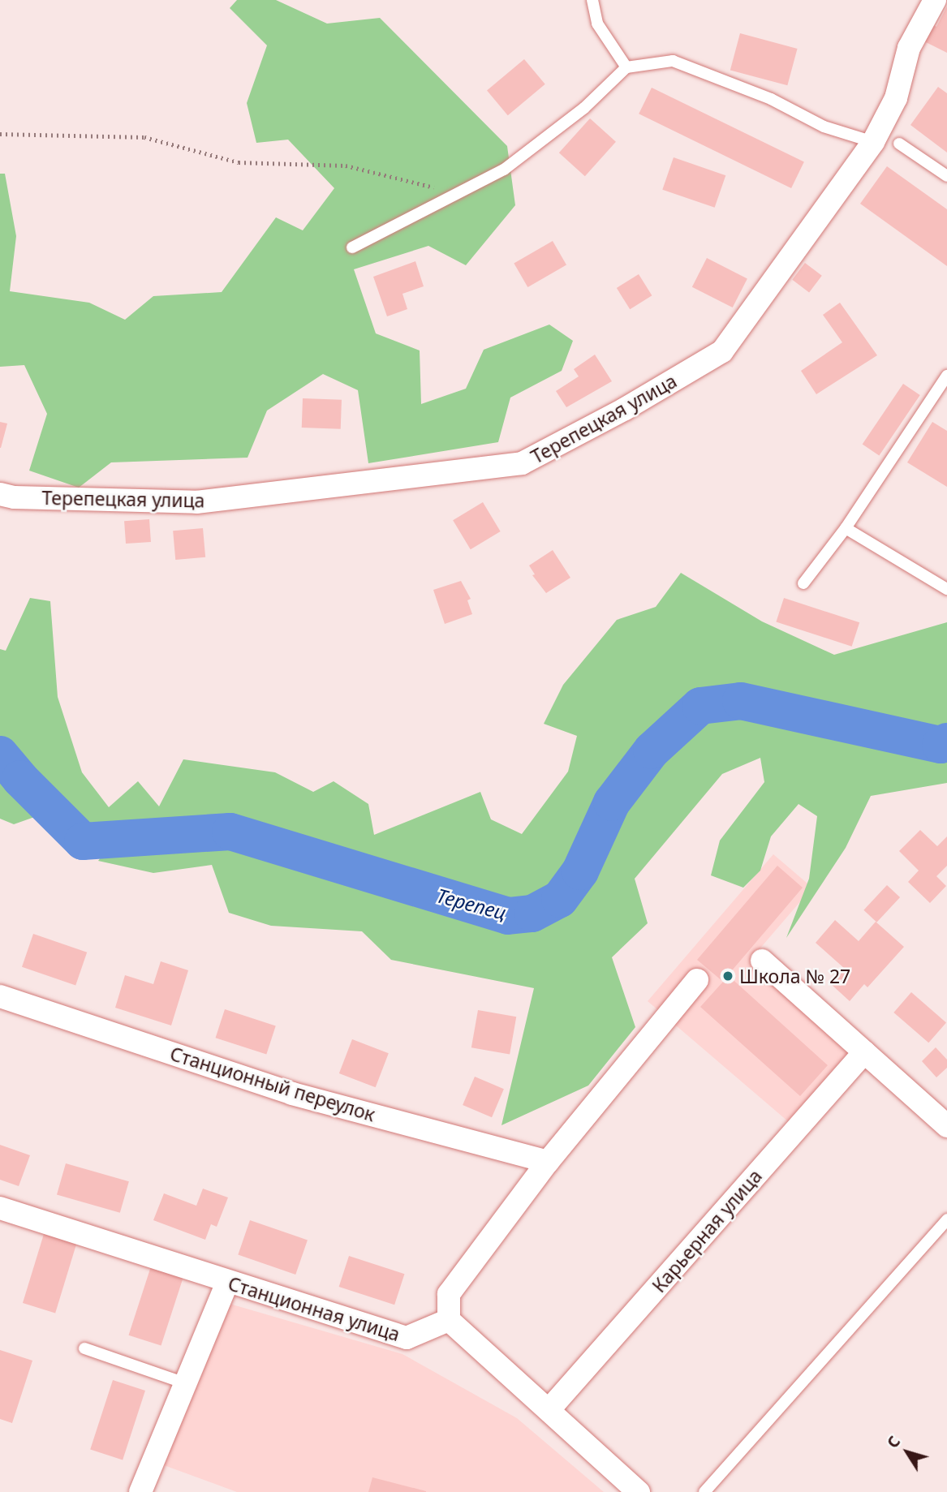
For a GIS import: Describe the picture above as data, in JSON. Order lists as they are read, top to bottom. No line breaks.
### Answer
{"streets":{"street":["Терепецкая улица","Станционный переулок","Карьерная улица","Станционная улица"]},"water":["Терепец"],"places":["Школа № 27"],"north":"top left"}
